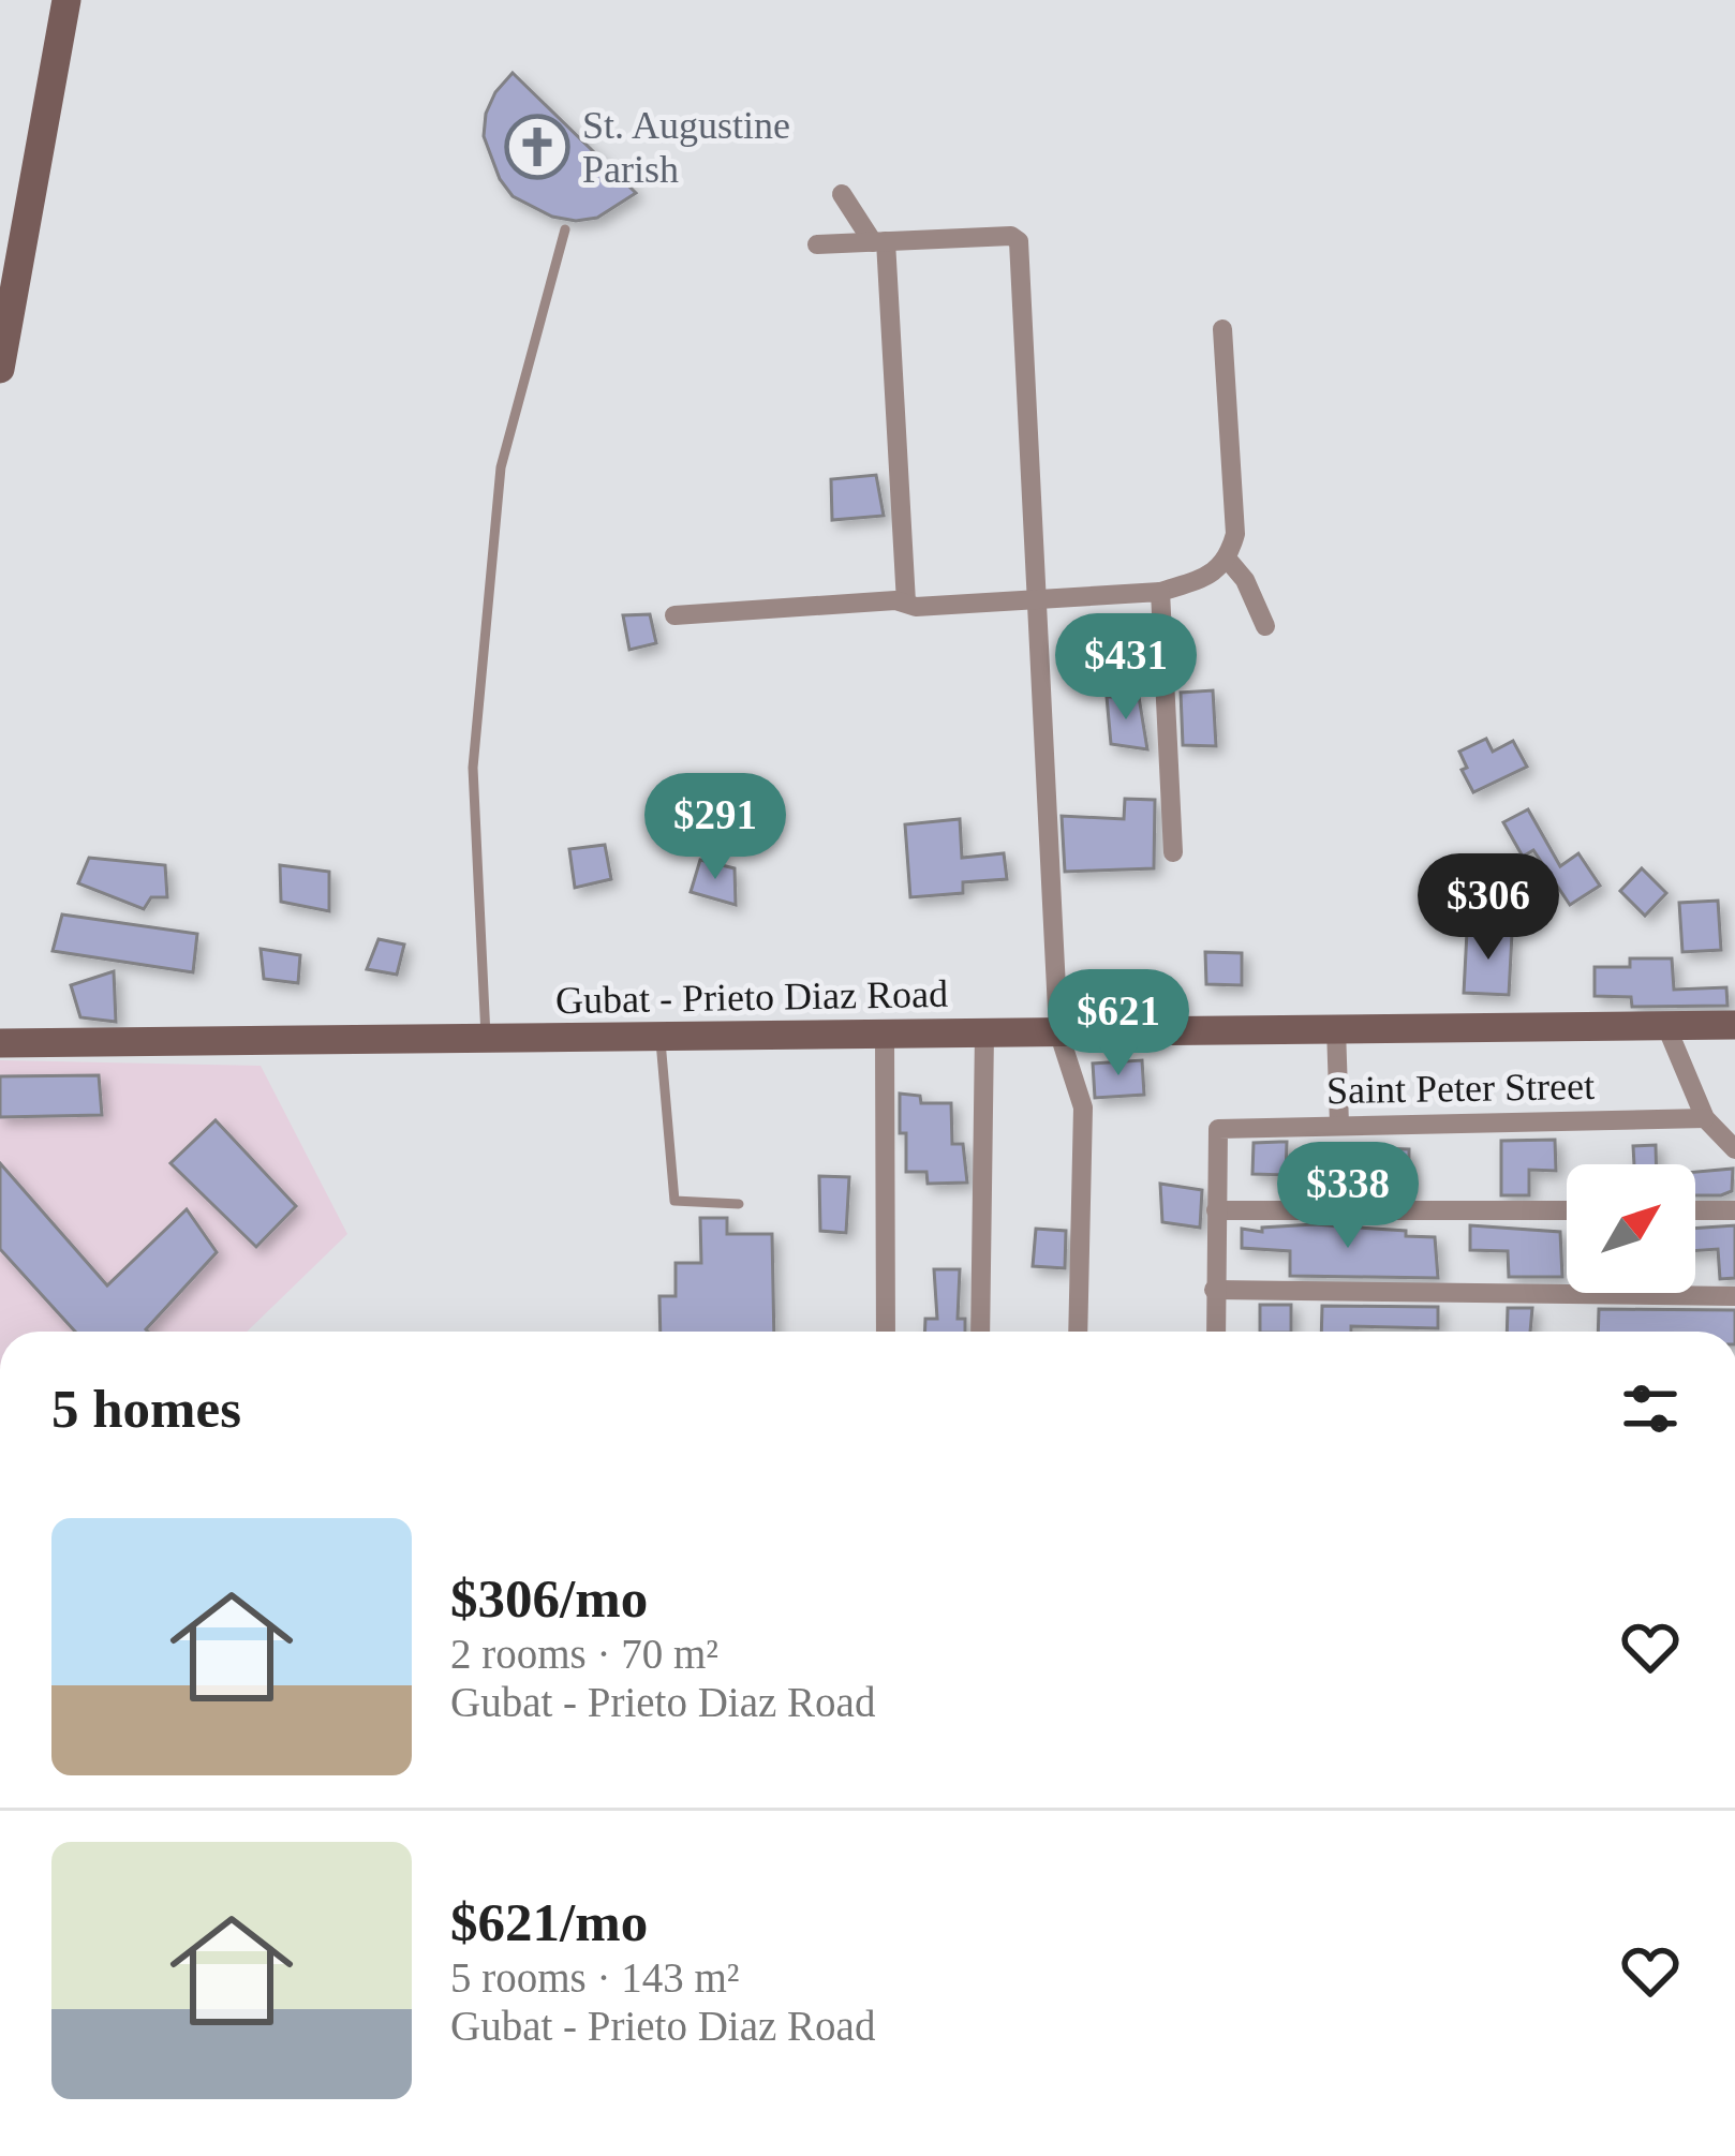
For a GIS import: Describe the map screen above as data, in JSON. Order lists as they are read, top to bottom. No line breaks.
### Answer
{"streets":{"main road":["Gubat - Prieto Diaz Road"],"street":["Saint Peter Street"]},"places":{"church":["St. Augustine Parish"]},"north":"top right","page":{"price":["$431","$291","$306","$621","$338"],"heading":"5 homes","list":[{"name":"$306/mo","note":"2 rooms · 70 m² · Gubat - Prieto Diaz Road"},{"name":"$621/mo","note":"5 rooms · 143 m² · Gubat - Prieto Diaz Road"}]}}
